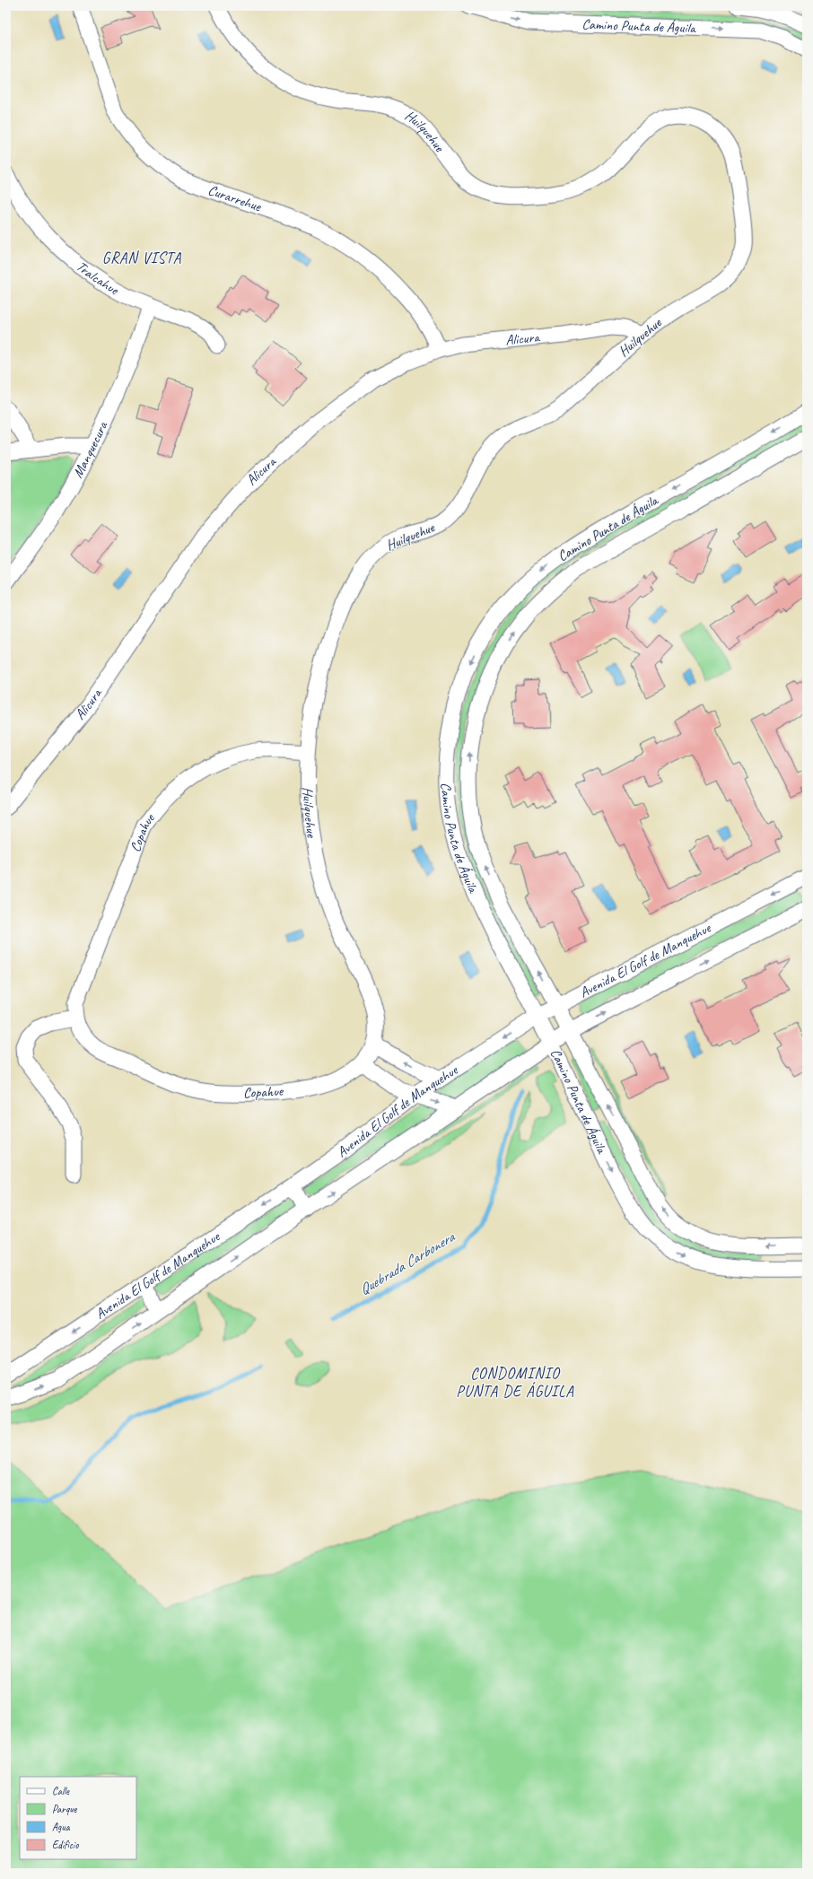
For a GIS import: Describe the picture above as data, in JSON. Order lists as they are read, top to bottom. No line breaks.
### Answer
{"streets":{"street":["Camino Punta de Águila","Huilquehue","Curarrehue","Tralcahue","Alicura","Manquecura","Copahue","Avenida El Golf de Manquehue"]},"crossings":[["Camino Punta de Águila","Avenida El Golf de Manquehue"],["Huilquehue","Alicura"],["Huilquehue","Copahue"],["Curarrehue","Alicura"],["Tralcahue","Manquecura"]],"districts":["GRAN VISTA","CONDOMINIO PUNTA DE ÁGUILA"],"water":["Quebrada Carbonera"],"legend":["Calle","Parque","Agua","Edificio"]}
